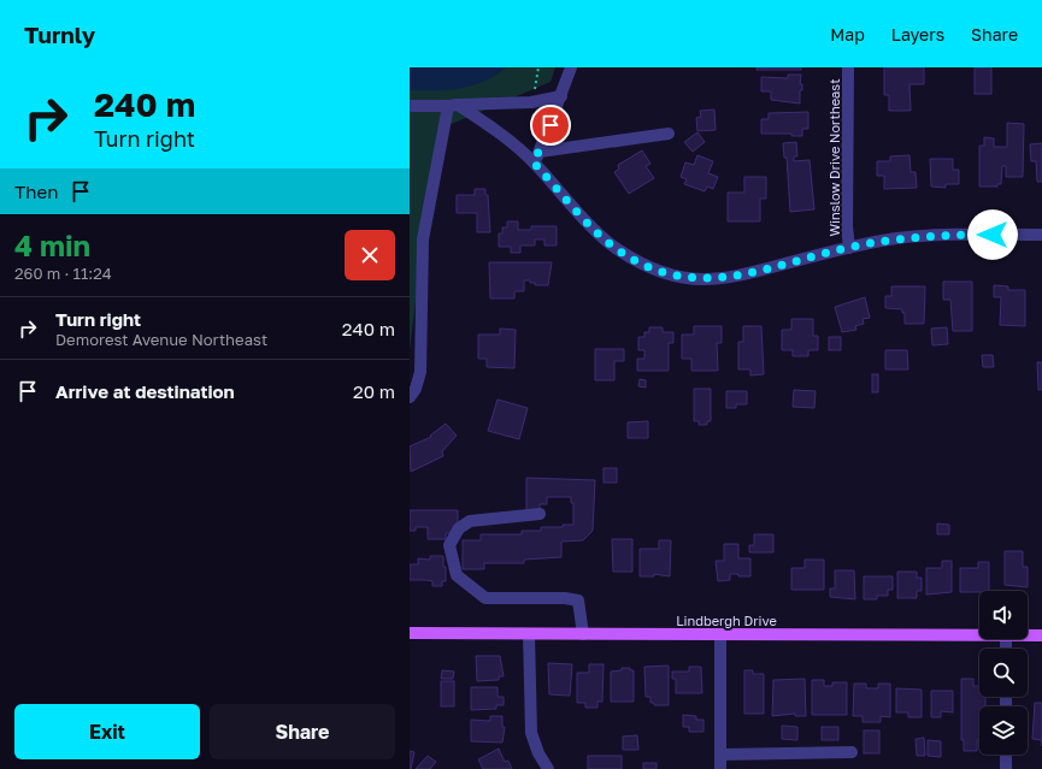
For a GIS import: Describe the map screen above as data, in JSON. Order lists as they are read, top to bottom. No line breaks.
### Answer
{"streets":{"main road":["Lindbergh Drive"],"street":["Winslow Drive Northeast"]},"page":{"header":"Turnly","nav":["Map","Layers","Share"],"turn":["240 m","Turn right"],"then":"Then","heading":["4 min","260 m · 11:24"],"list":[{"name":"Turn right","note":"Demorest Avenue Northeast","value":"240 m"},{"name":"Arrive at destination","value":"20 m"}],"buttons":["Exit","Share"]}}
